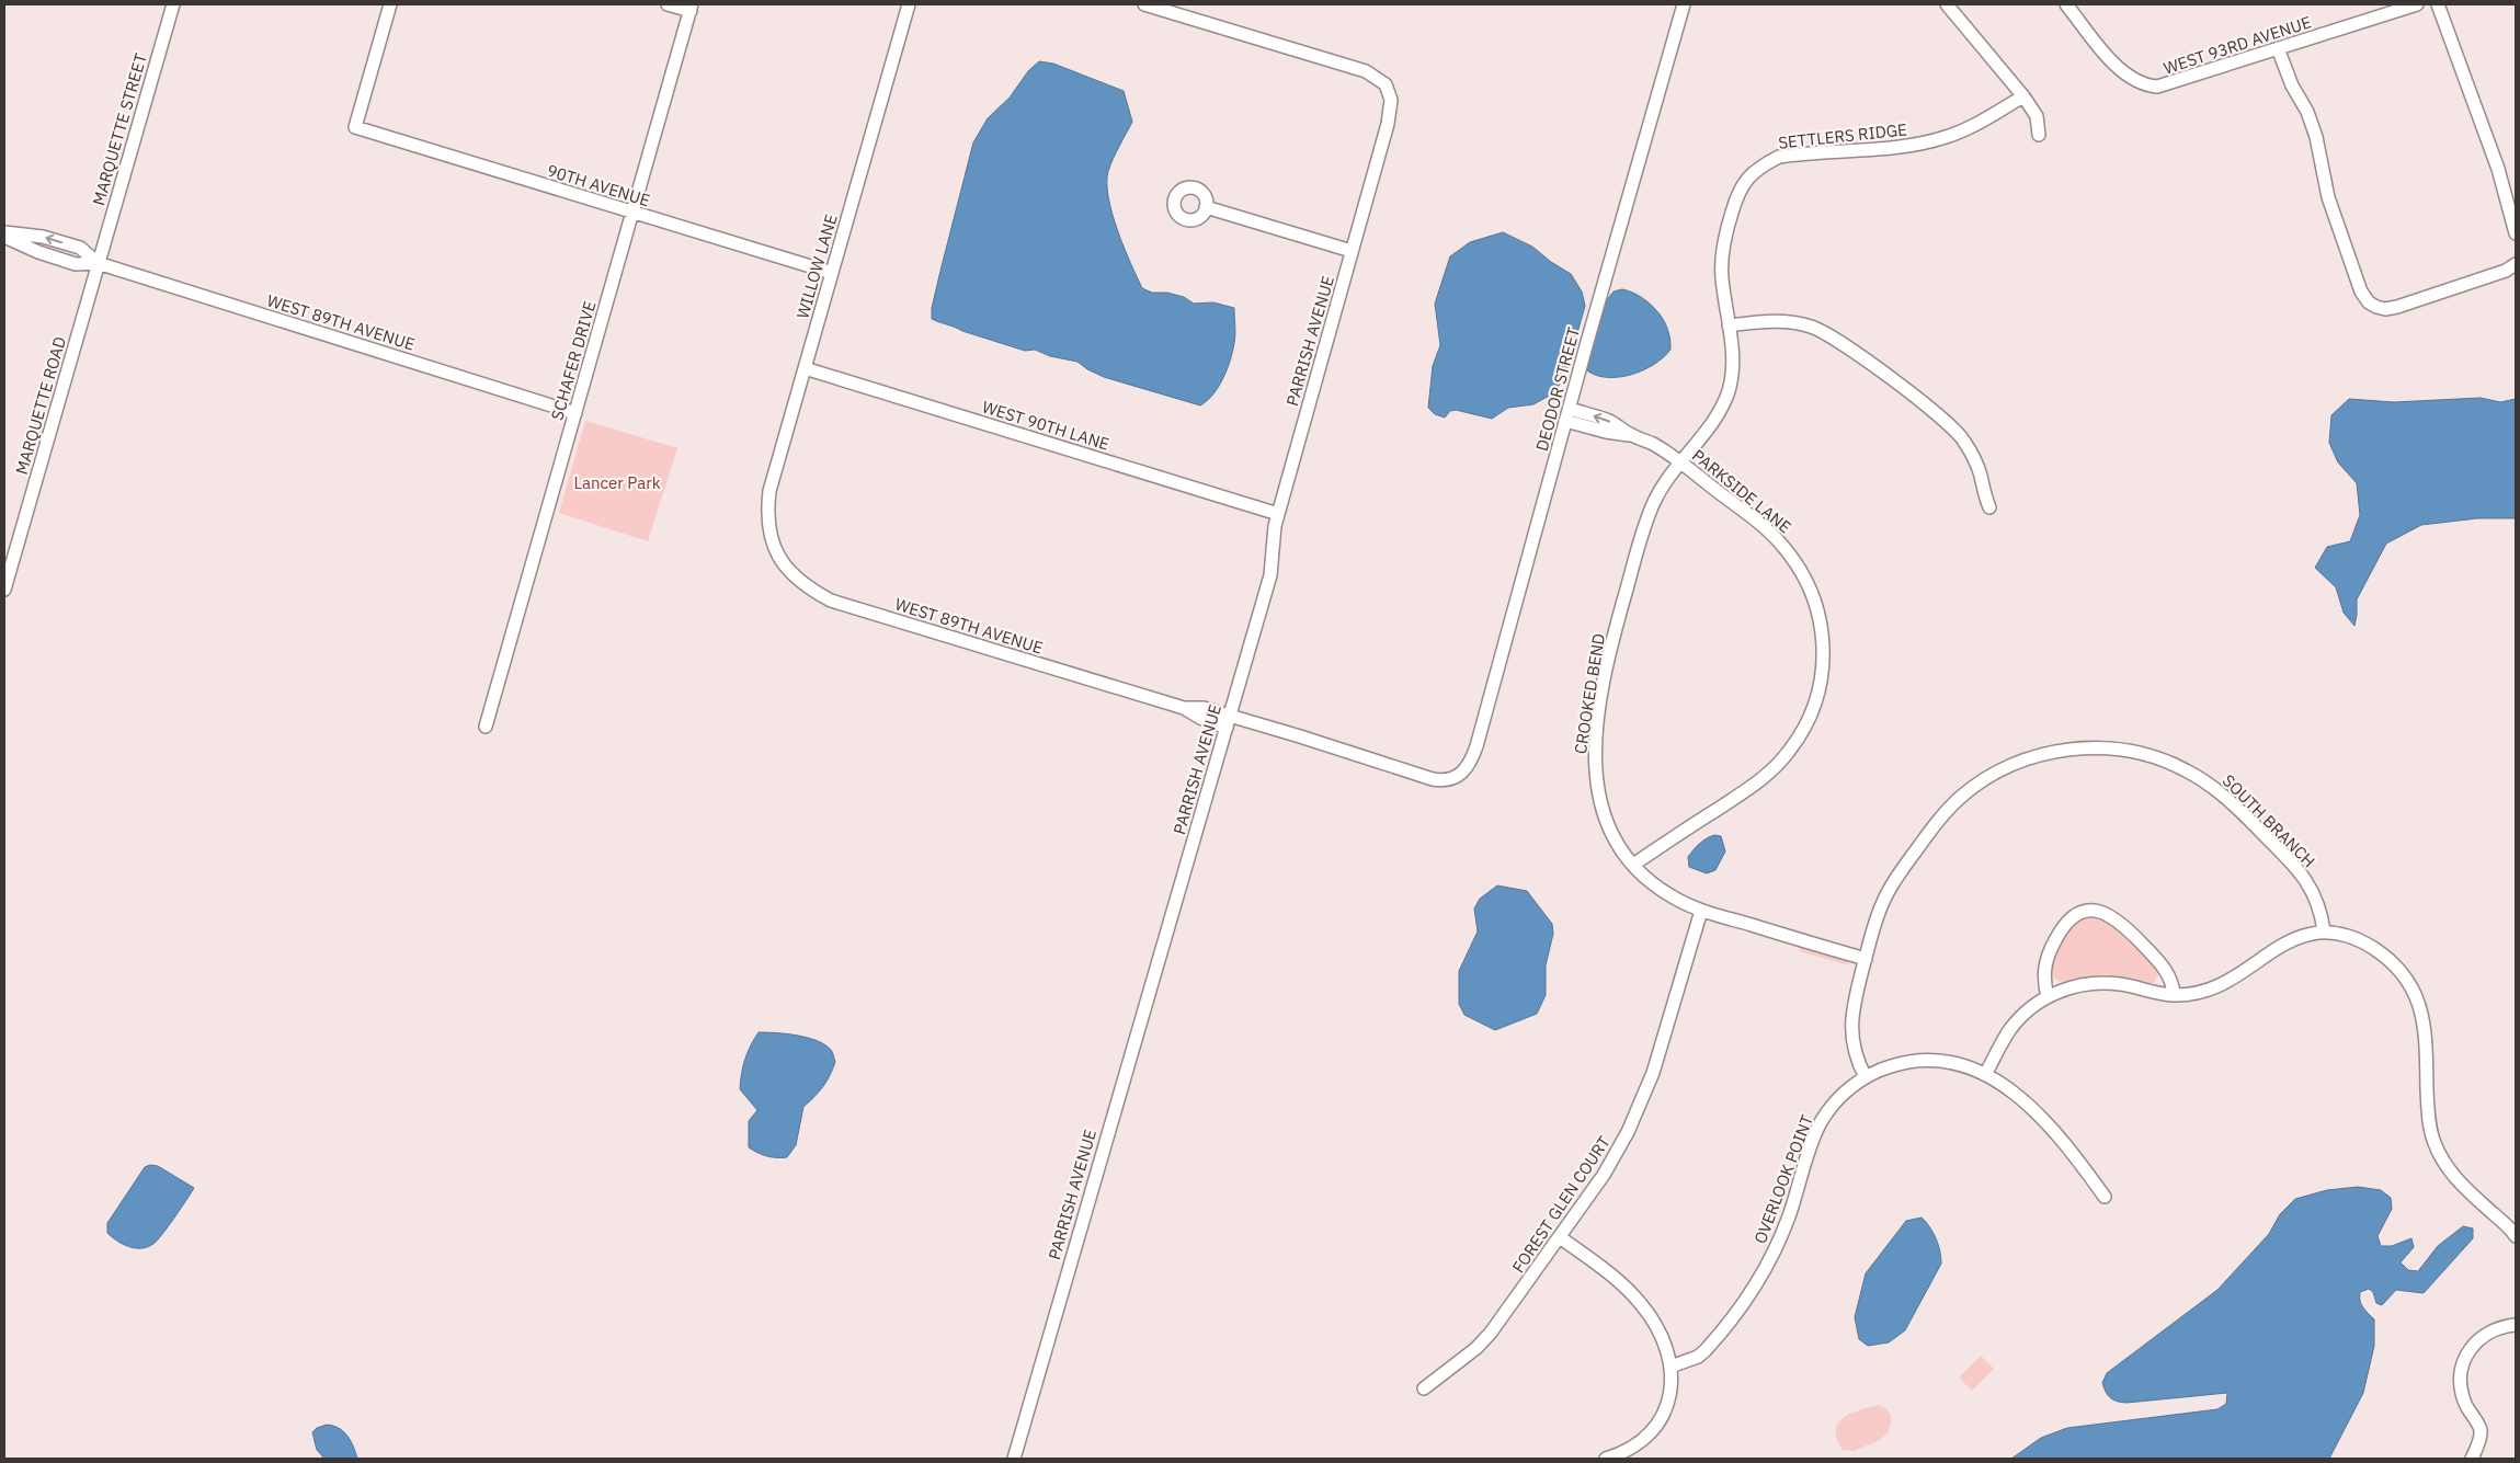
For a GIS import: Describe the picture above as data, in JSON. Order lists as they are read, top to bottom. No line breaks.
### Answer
{"streets":{"street":["WEST 93RD AVENUE","MARQUETTE STREET","SETTLERS RIDGE","90TH AVENUE","WILLOW LANE","WEST 89TH AVENUE","PARRISH AVENUE","SCHAFER DRIVE","DEODOR STREET","MARQUETTE ROAD","WEST 90TH LANE","PARKSIDE LANE","CROOKED BEND","SOUTH BRANCH","OVERLOOK POINT","FOREST GLEN COURT"]},"crossings":[["MARQUETTE STREET","WEST 89TH AVENUE"],["MARQUETTE STREET","MARQUETTE ROAD"],["SETTLERS RIDGE","CROOKED BEND"],["90TH AVENUE","WILLOW LANE"],["90TH AVENUE","SCHAFER DRIVE"],["WILLOW LANE","WEST 89TH AVENUE"],["WILLOW LANE","WEST 90TH LANE"],["WEST 89TH AVENUE","PARRISH AVENUE"],["WEST 89TH AVENUE","SCHAFER DRIVE"],["WEST 89TH AVENUE","DEODOR STREET"],["WEST 89TH AVENUE","MARQUETTE ROAD"],["PARRISH AVENUE","WEST 90TH LANE"],["DEODOR STREET","PARKSIDE LANE"],["PARKSIDE LANE","CROOKED BEND"],["CROOKED BEND","SOUTH BRANCH"],["CROOKED BEND","FOREST GLEN COURT"],["SOUTH BRANCH","OVERLOOK POINT"]],"parks":["Lancer Park"]}
